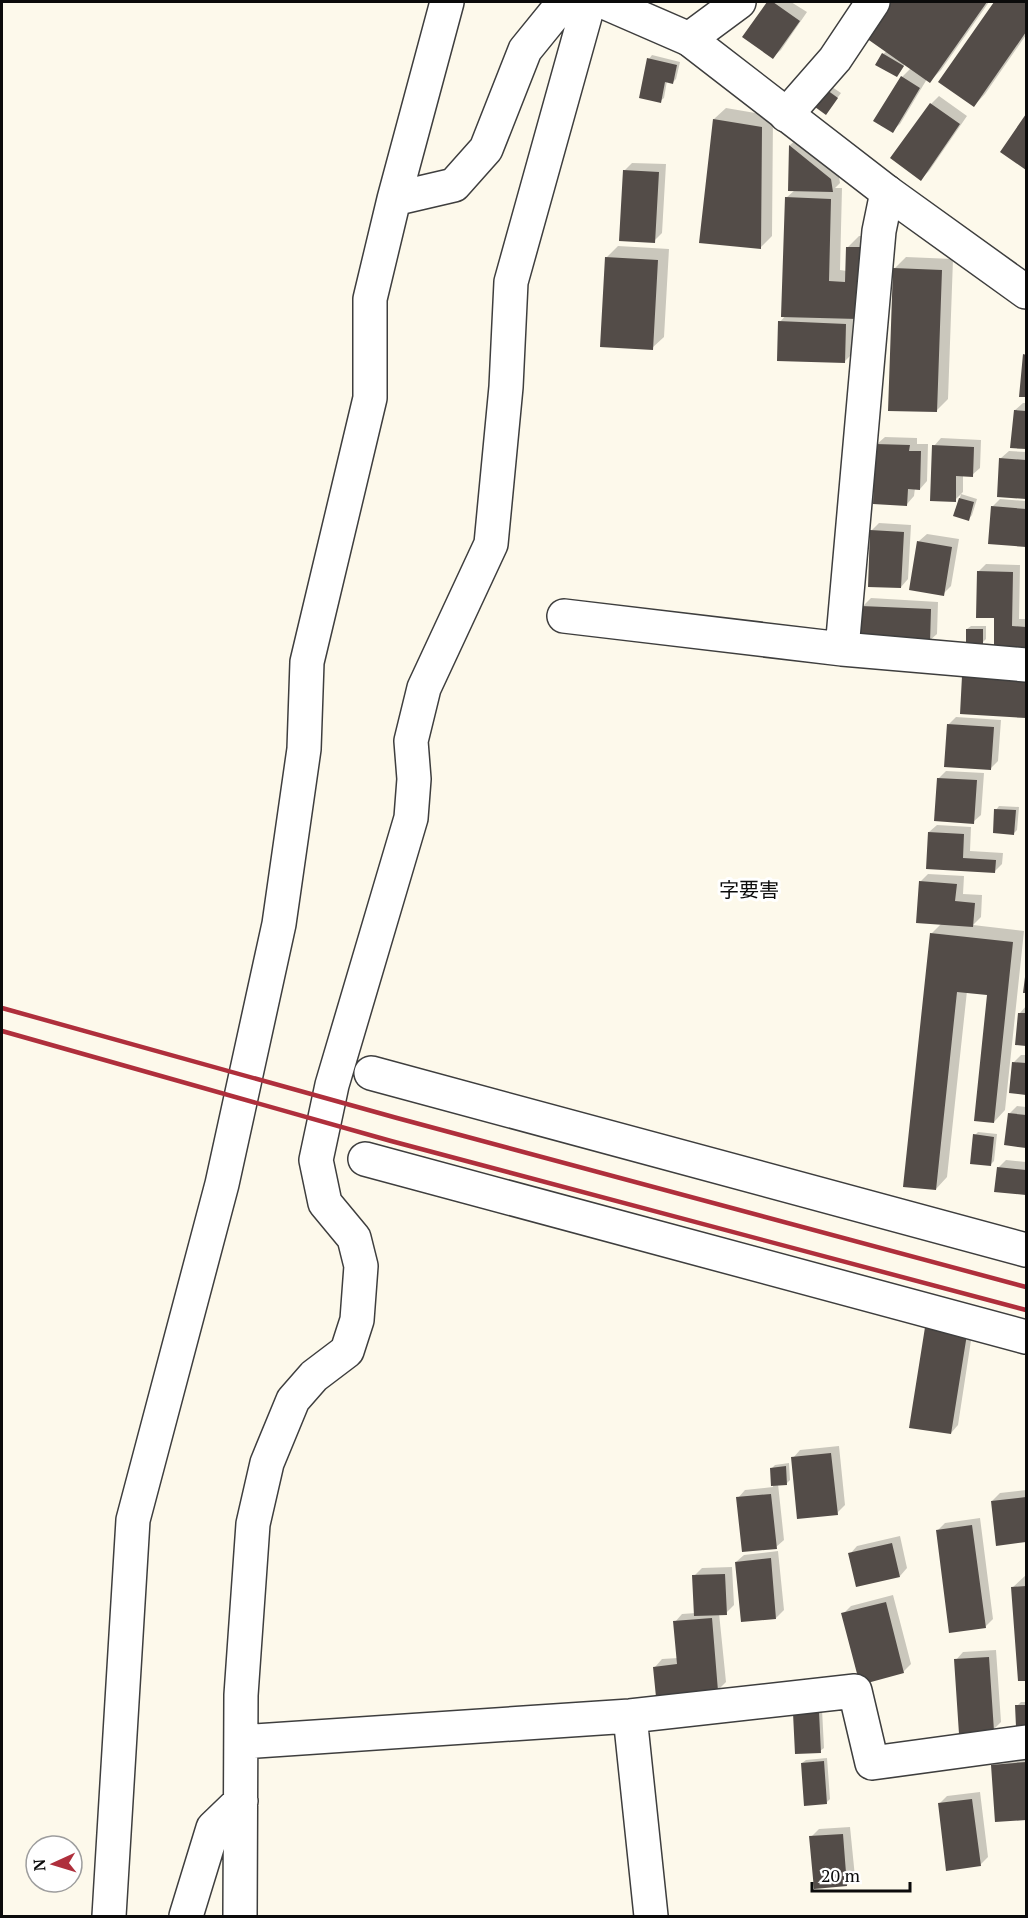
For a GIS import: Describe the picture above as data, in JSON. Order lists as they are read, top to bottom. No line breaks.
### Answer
{"districts":["字要害"],"scale_bar":"20 m","north":"left"}
